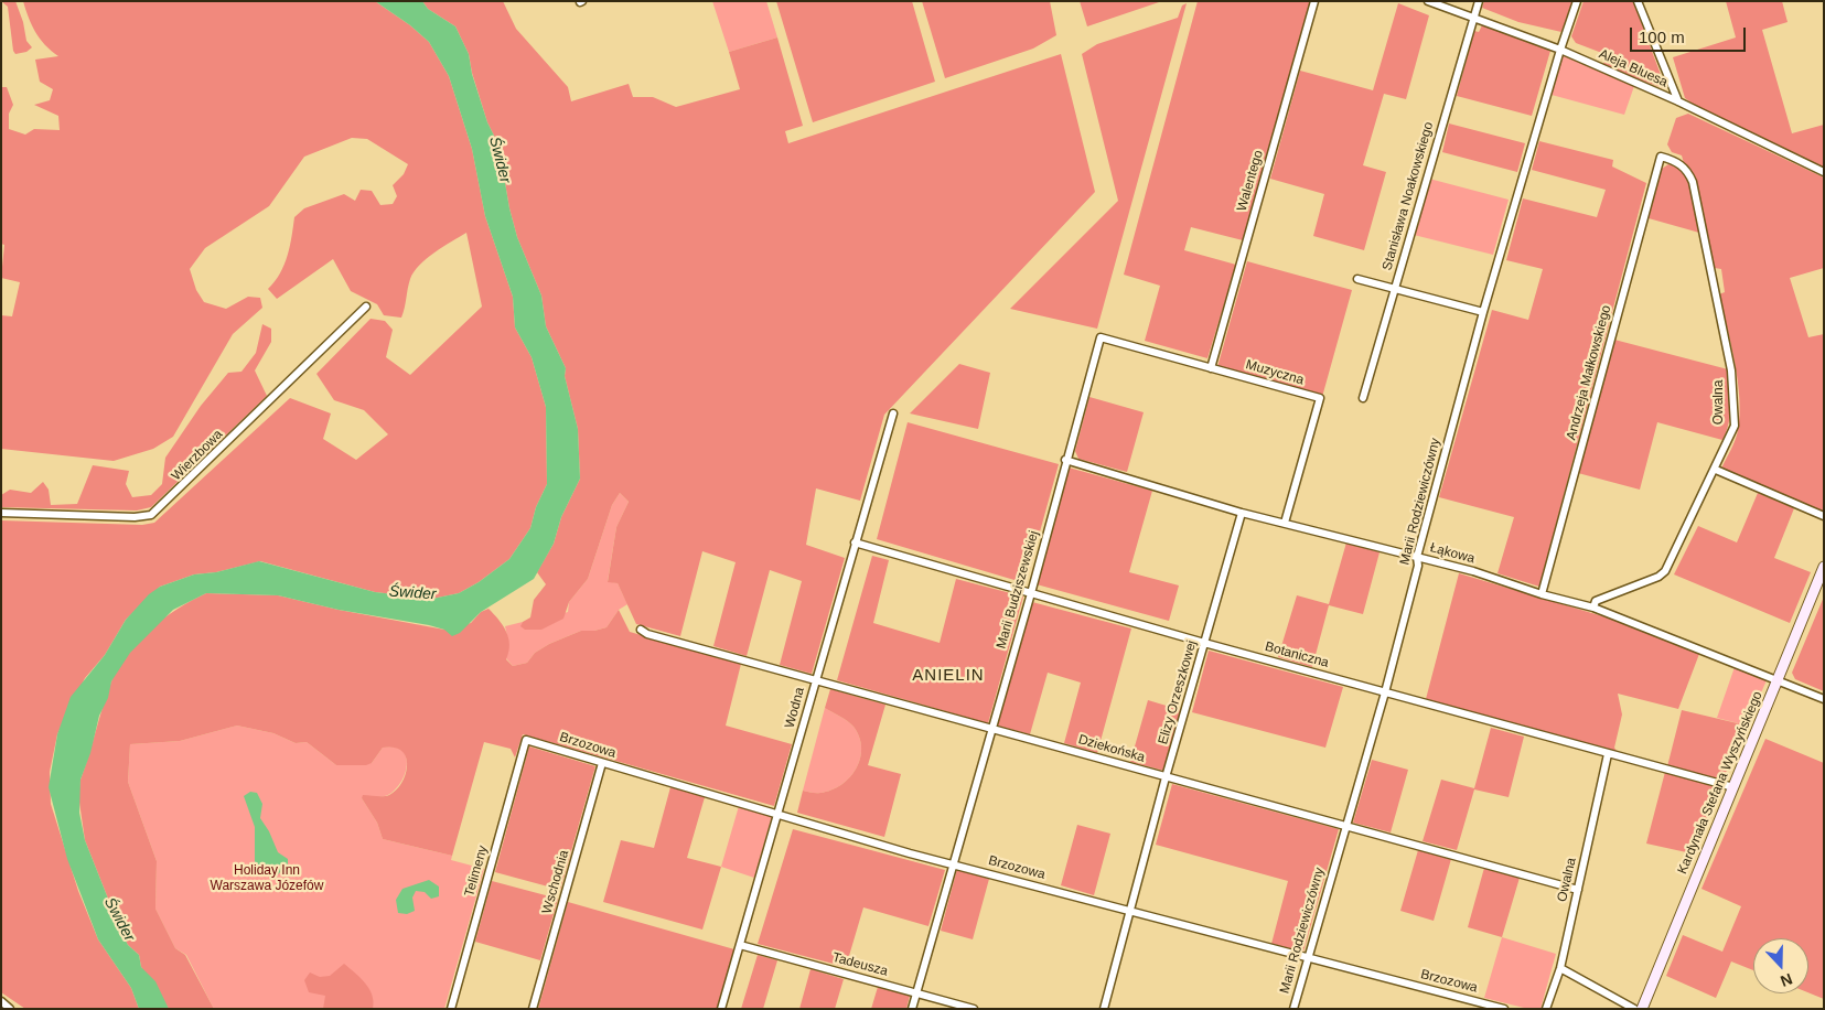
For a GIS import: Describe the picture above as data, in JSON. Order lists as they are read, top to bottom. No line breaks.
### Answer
{"streets":{"main road":["Kardynała Stefana Wyszyńskiego"],"street":["Aleja Bluesa","Walentego","Stanisława Noakowskiego","Muzyczna","Andrzeja Małkowskiego","Owalna","Wierzbowa","Marii Rodziewiczówny","Łąkowa","Marii Budziszewskiej","Botaniczna","Elizy Orzeszkowej","Wodna","Brzozowa","Dziekońska","Telimeny","Wschodnia","Tadeusza"]},"crossings":[["Aleja Bluesa","Stanisława Noakowskiego"],["Aleja Bluesa","Marii Rodziewiczówny"],["Walentego","Muzyczna"],["Muzyczna","Łąkowa"],["Muzyczna","Marii Budziszewskiej"],["Andrzeja Małkowskiego","Owalna"],["Andrzeja Małkowskiego","Łąkowa"],["Owalna","Łąkowa"],["Owalna","Botaniczna"],["Owalna","Dziekońska"],["Marii Rodziewiczówny","Łąkowa"],["Marii Rodziewiczówny","Botaniczna"],["Marii Rodziewiczówny","Brzozowa"],["Marii Rodziewiczówny","Dziekońska"],["Łąkowa","Marii Budziszewskiej"],["Łąkowa","Elizy Orzeszkowej"],["Łąkowa","Kardynała Stefana Wyszyńskiego"],["Marii Budziszewskiej","Botaniczna"],["Marii Budziszewskiej","Brzozowa"],["Marii Budziszewskiej","Dziekońska"],["Marii Budziszewskiej","Tadeusza"],["Botaniczna","Elizy Orzeszkowej"],["Botaniczna","Wodna"],["Botaniczna","Kardynała Stefana Wyszyńskiego"],["Elizy Orzeszkowej","Brzozowa"],["Elizy Orzeszkowej","Dziekońska"],["Wodna","Brzozowa"],["Wodna","Dziekońska"],["Wodna","Tadeusza"],["Brzozowa","Telimeny"],["Brzozowa","Wschodnia"]],"districts":["ANIELIN"],"water":["Świder"],"parks":["Holiday Inn Warszawa Józefów"],"scale_bar":"100 m","north":"bottom"}
